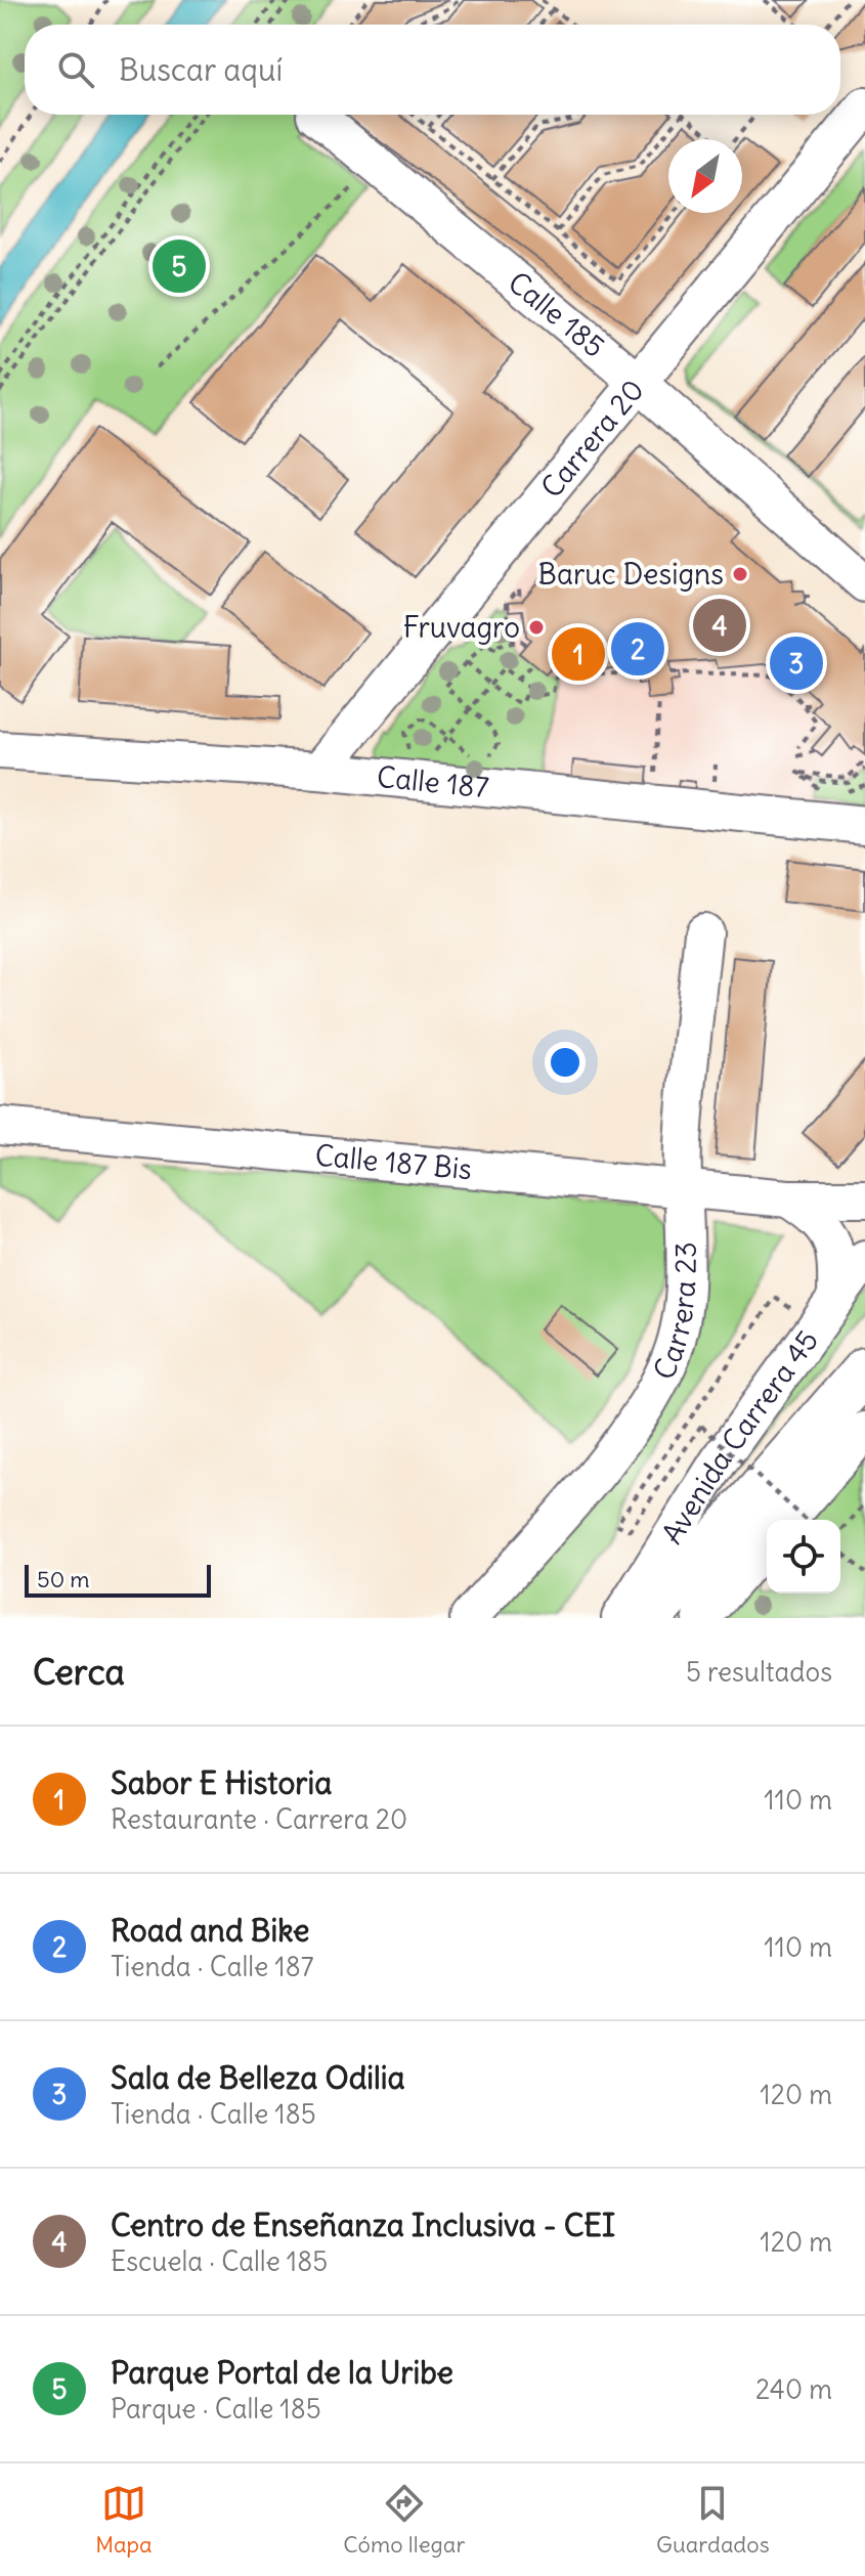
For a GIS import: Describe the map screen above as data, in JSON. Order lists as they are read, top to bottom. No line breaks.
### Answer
{"streets":{"highway":["Avenida Carrera 45"],"street":["Calle 185","Carrera 20","Calle 187","Calle 187 Bis","Carrera 23"]},"crossings":[["Calle 185","Carrera 20"],["Carrera 20","Calle 187"],["Calle 187 Bis","Carrera 23"]],"places":["Baruc Designs","Fruvagro"],"scale_bar":"50 m","north":"bottom left","page":{"search":"Buscar aquí","pins":["5","4","2","1","3"],"scale":"50 m","heading":["Cerca","5 resultados"],"list":[{"mark":"1","name":"Sabor E Historia","note":"Restaurante · Carrera 20","value":"110 m"},{"mark":"2","name":"Road and Bike","note":"Tienda · Calle 187","value":"110 m"},{"mark":"3","name":"Sala de Belleza Odilia","note":"Tienda · Calle 185","value":"120 m"},{"mark":"4","name":"Centro de Enseñanza Inclusiva - CEI","note":"Escuela · Calle 185","value":"120 m"},{"mark":"5","name":"Parque Portal de la Uribe","note":"Parque · Calle 185","value":"240 m"}],"nav":["Mapa","Cómo llegar","Guardados"]}}
